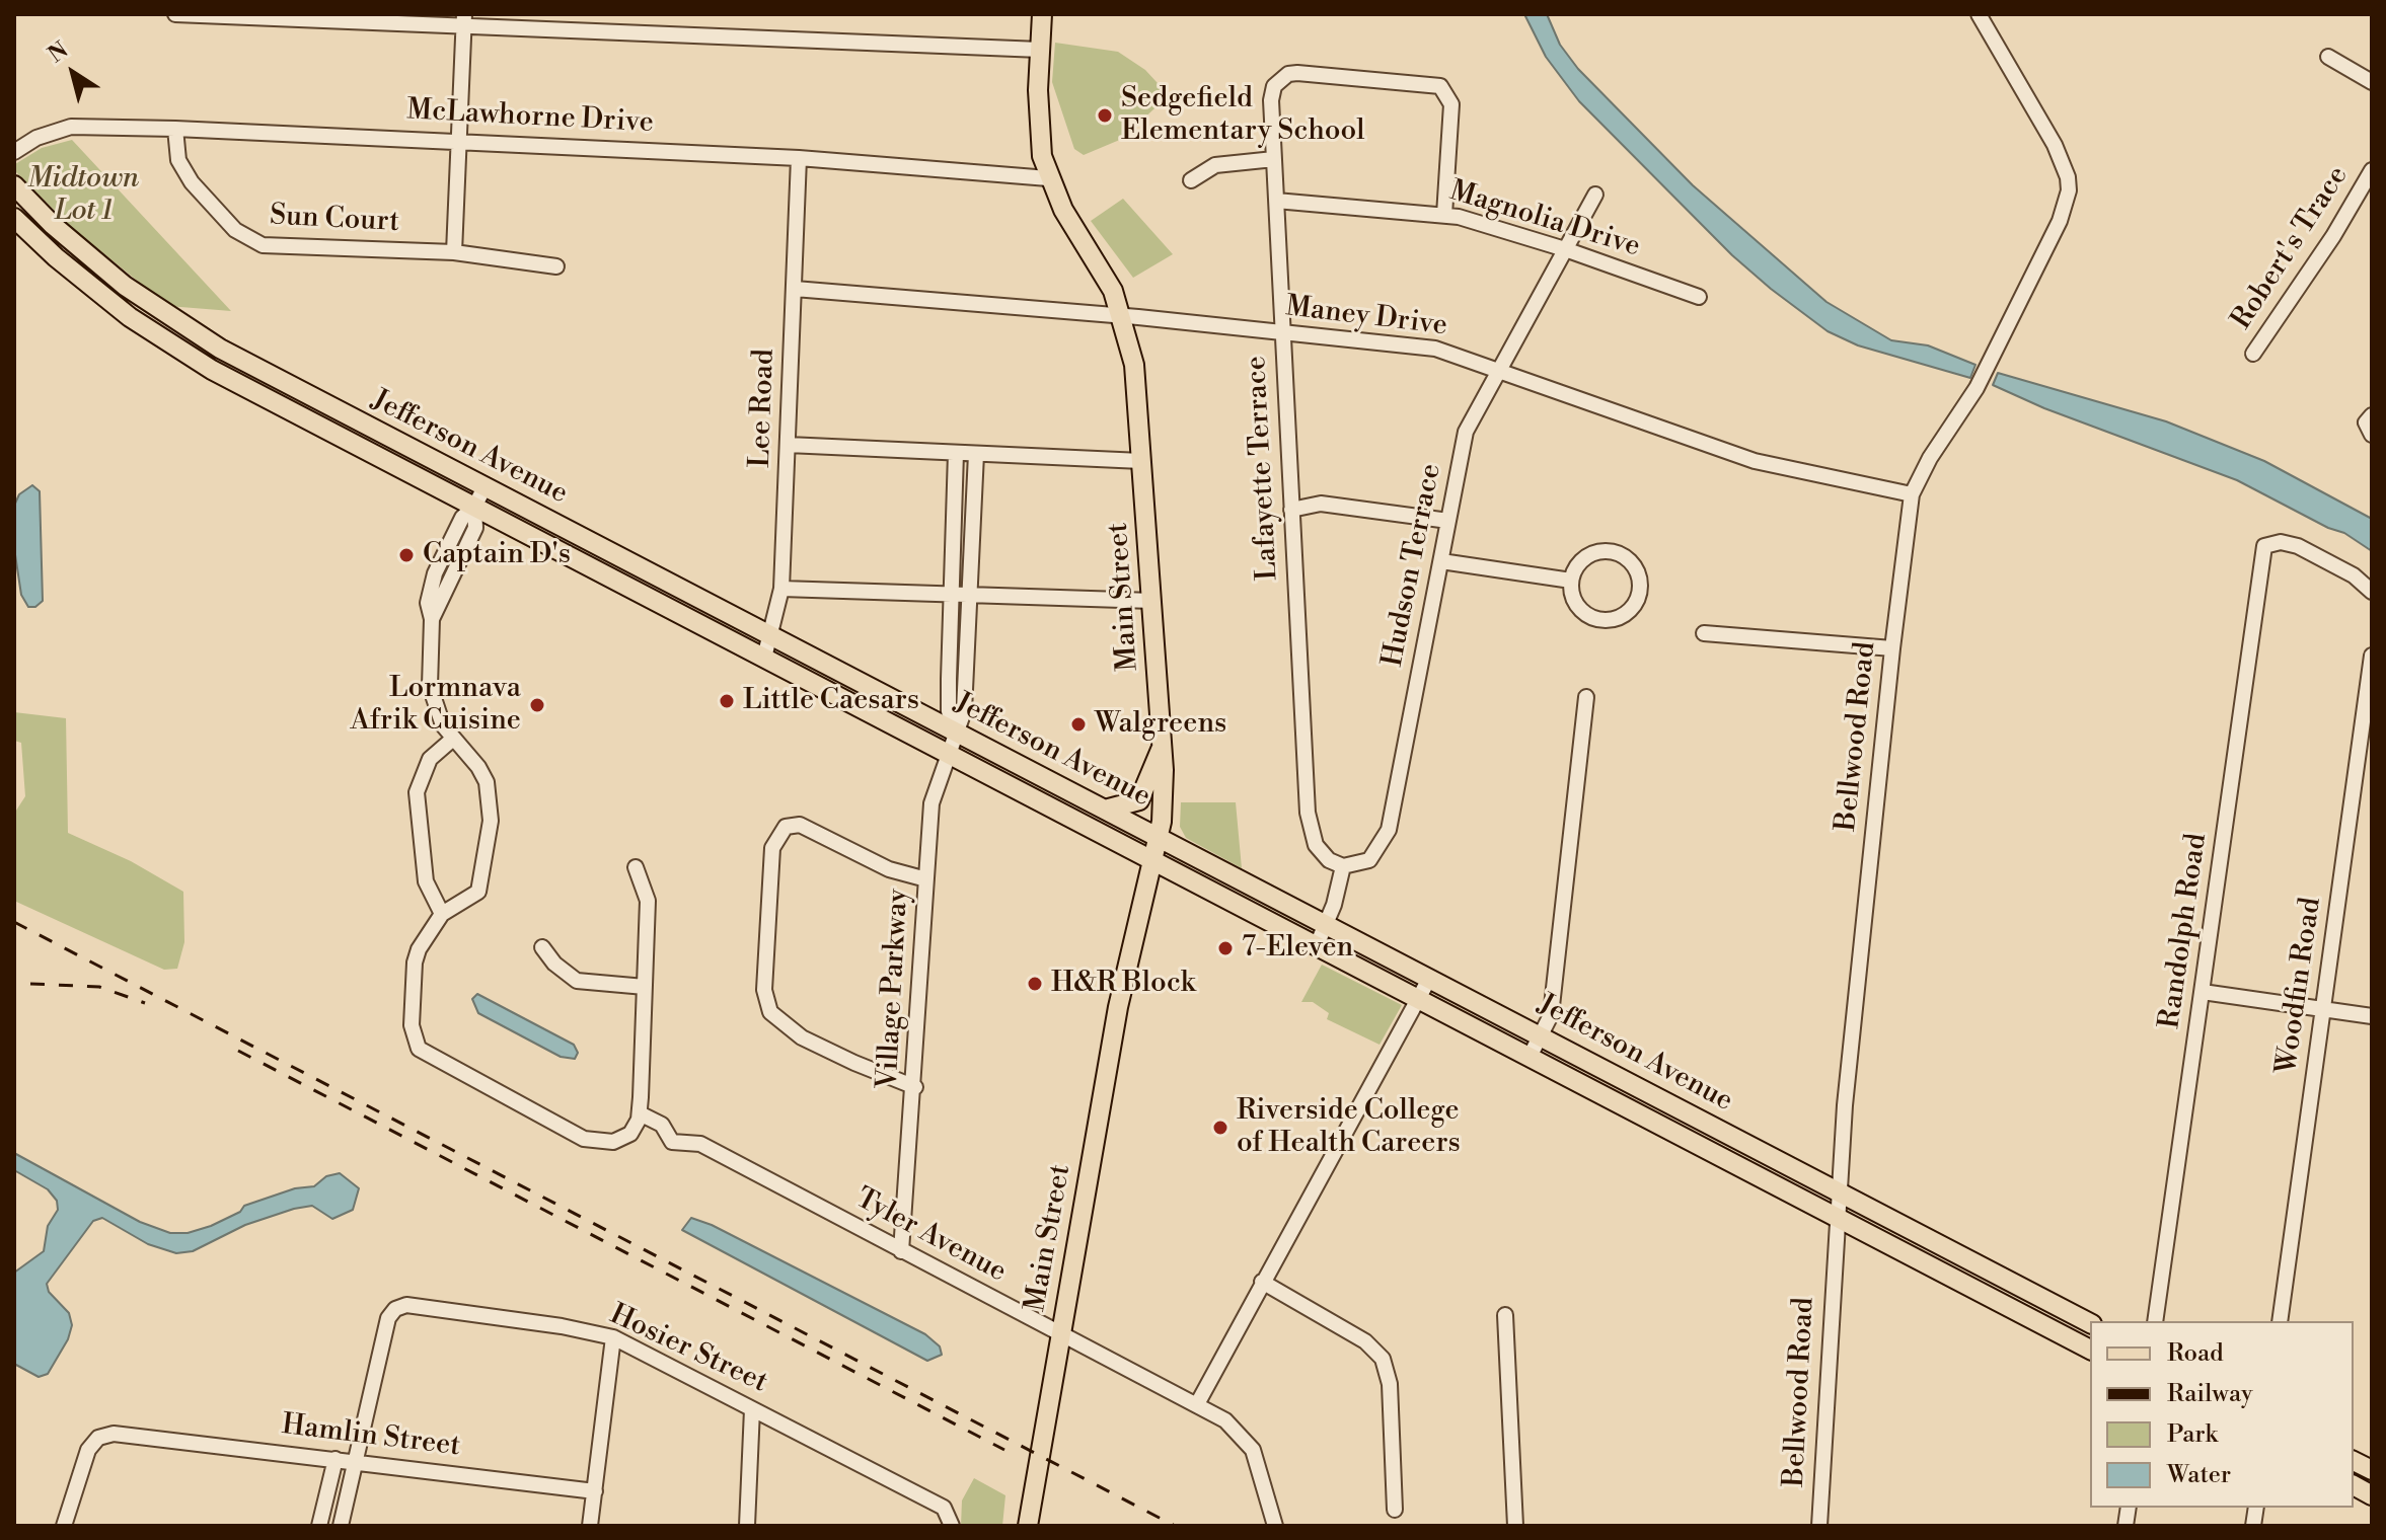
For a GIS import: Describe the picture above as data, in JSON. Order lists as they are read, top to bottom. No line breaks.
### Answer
{"streets":{"main road":["Jefferson Avenue","Main Street"],"street":["McLawhorne Drive","Sun Court","Magnolia Drive","Robert's Trace","Maney Drive","Lee Road","Lafayette Terrace","Hudson Terrace","Bellwood Road","Randolph Road","Woodfin Road","Village Parkway","Tyler Avenue","Hosier Street","Hamlin Street"]},"crossings":[["McLawhorne Drive","Sun Court"],["McLawhorne Drive","Lee Road"],["McLawhorne Drive","Main Street"],["Magnolia Drive","Lafayette Terrace"],["Magnolia Drive","Hudson Terrace"],["Maney Drive","Lee Road"],["Maney Drive","Lafayette Terrace"],["Maney Drive","Hudson Terrace"],["Maney Drive","Main Street"],["Maney Drive","Bellwood Road"],["Lee Road","Jefferson Avenue"],["Jefferson Avenue","Main Street"],["Jefferson Avenue","Bellwood Road"],["Jefferson Avenue","Village Parkway"],["Lafayette Terrace","Hudson Terrace"],["Main Street","Tyler Avenue"],["Village Parkway","Tyler Avenue"],["Hosier Street","Hamlin Street"]],"parks":["Midtown Lot 1"],"places":["Sedgefield Elementary School","Captain D's","Little Caesars","Lormnava Afrik Cuisine","Walgreens","7-Eleven","H&R Block","Riverside College of Health Careers"],"legend":["Road","Railway","Park","Water"],"north":"top left"}
